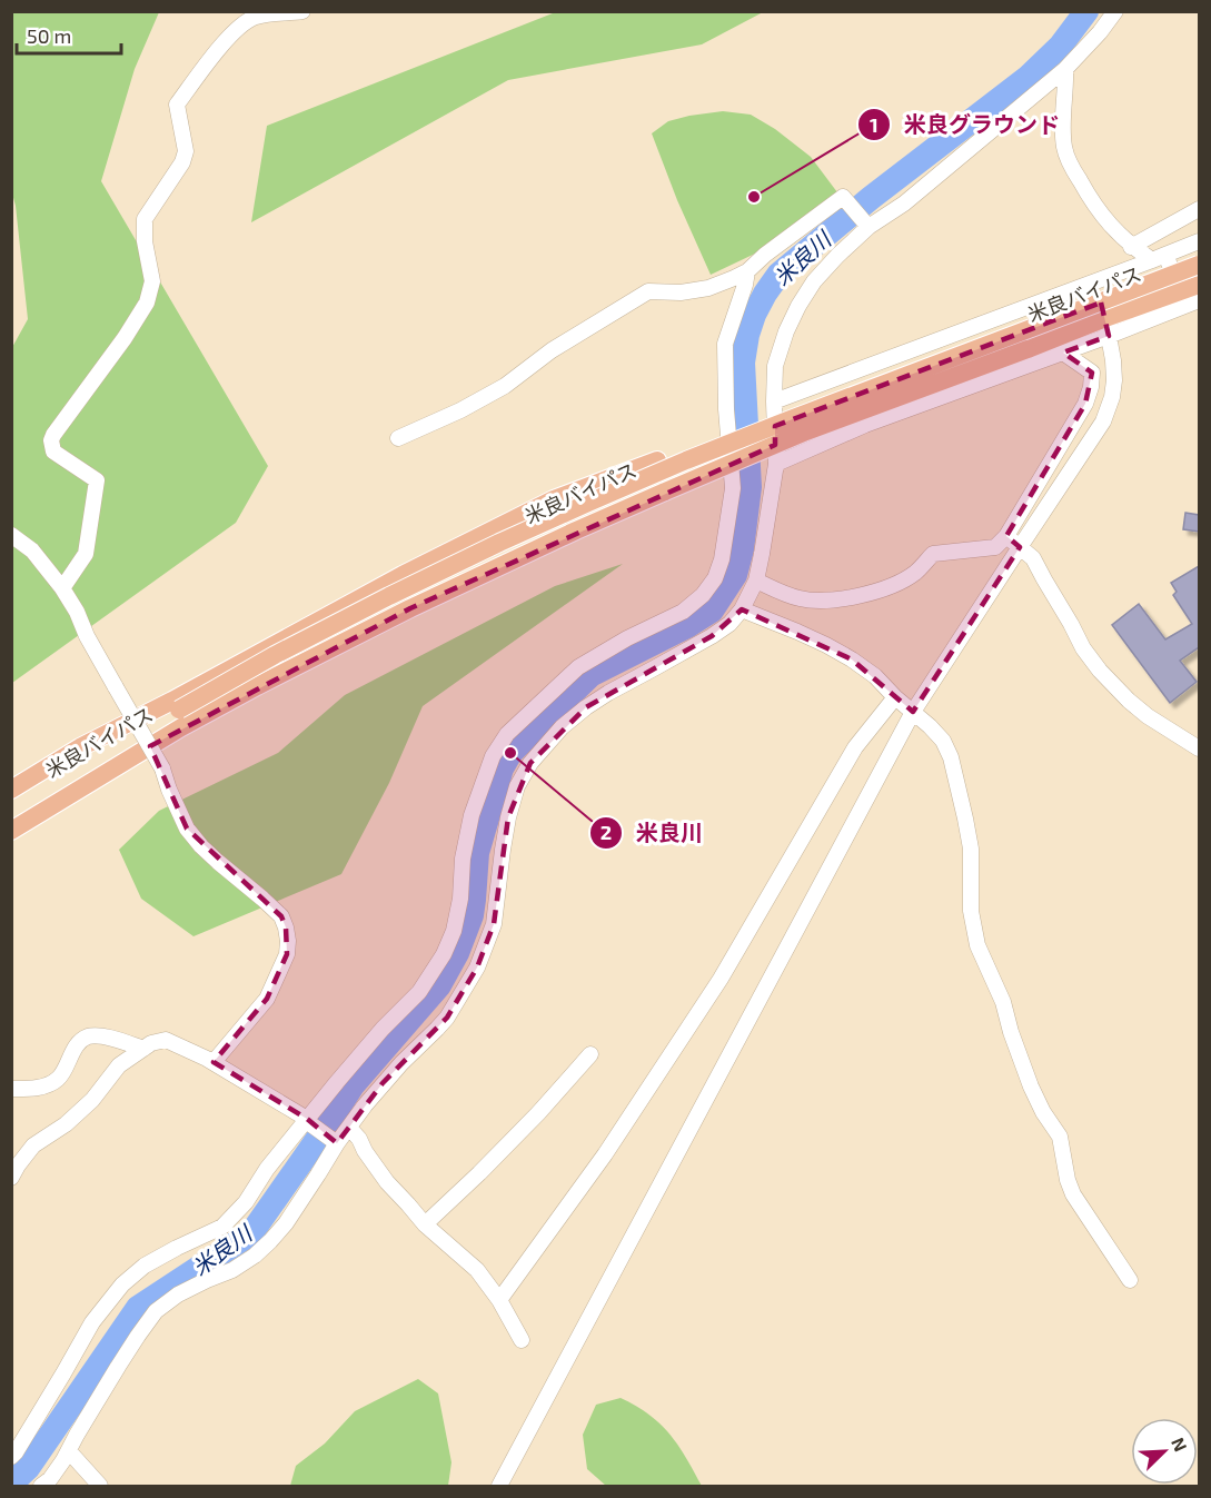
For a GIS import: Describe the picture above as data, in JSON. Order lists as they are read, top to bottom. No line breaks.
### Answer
{"streets":{"main road":["米良バイパス"]},"water":["米良川"],"places":["米良グラウンド","米良川"],"scale_bar":"50 m","north":"top right"}
